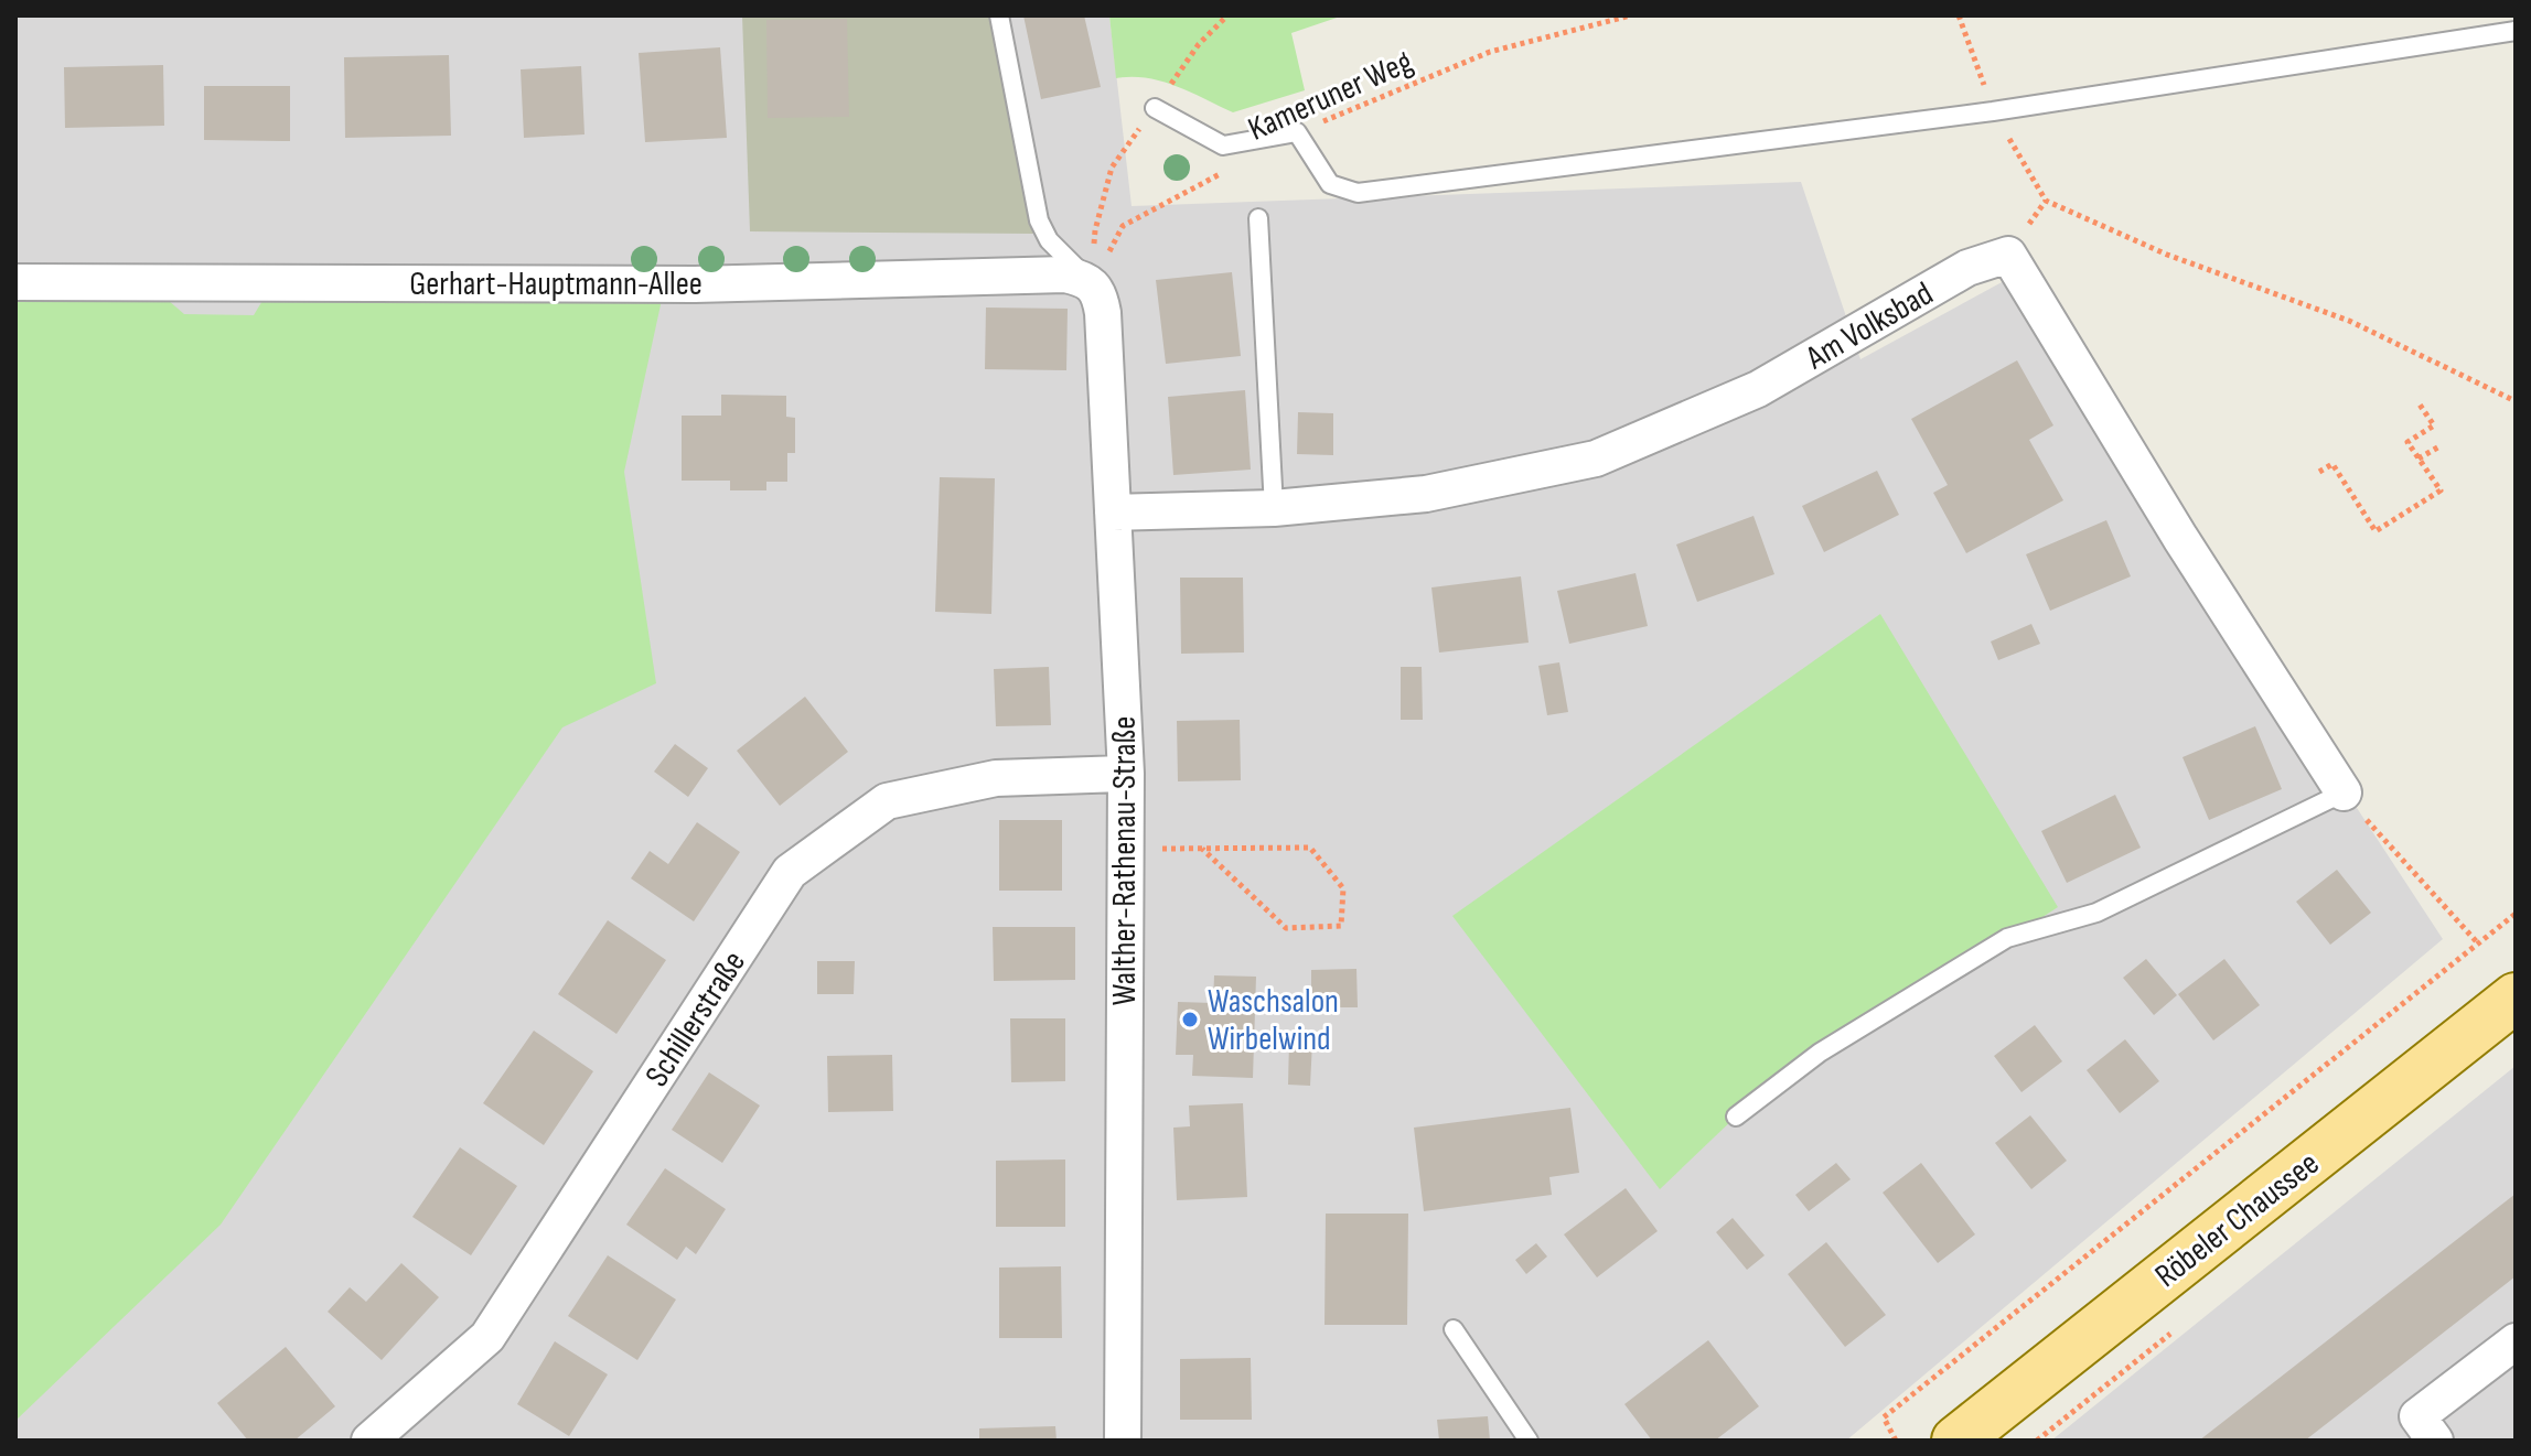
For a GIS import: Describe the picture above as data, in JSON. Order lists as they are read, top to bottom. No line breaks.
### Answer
{"streets":{"main road":["Röbeler Chaussee"],"street":["Gerhart-Hauptmann-Allee","Am Volksbad","Walther-Rathenau-Straße","Schillerstraße"],"path":["Kameruner Weg"]},"crossings":[["Kameruner Weg","Gerhart-Hauptmann-Allee"],["Kameruner Weg","Walther-Rathenau-Straße"],["Gerhart-Hauptmann-Allee","Walther-Rathenau-Straße"],["Am Volksbad","Walther-Rathenau-Straße"],["Walther-Rathenau-Straße","Schillerstraße"]],"places":["Waschsalon Wirbelwind"]}
